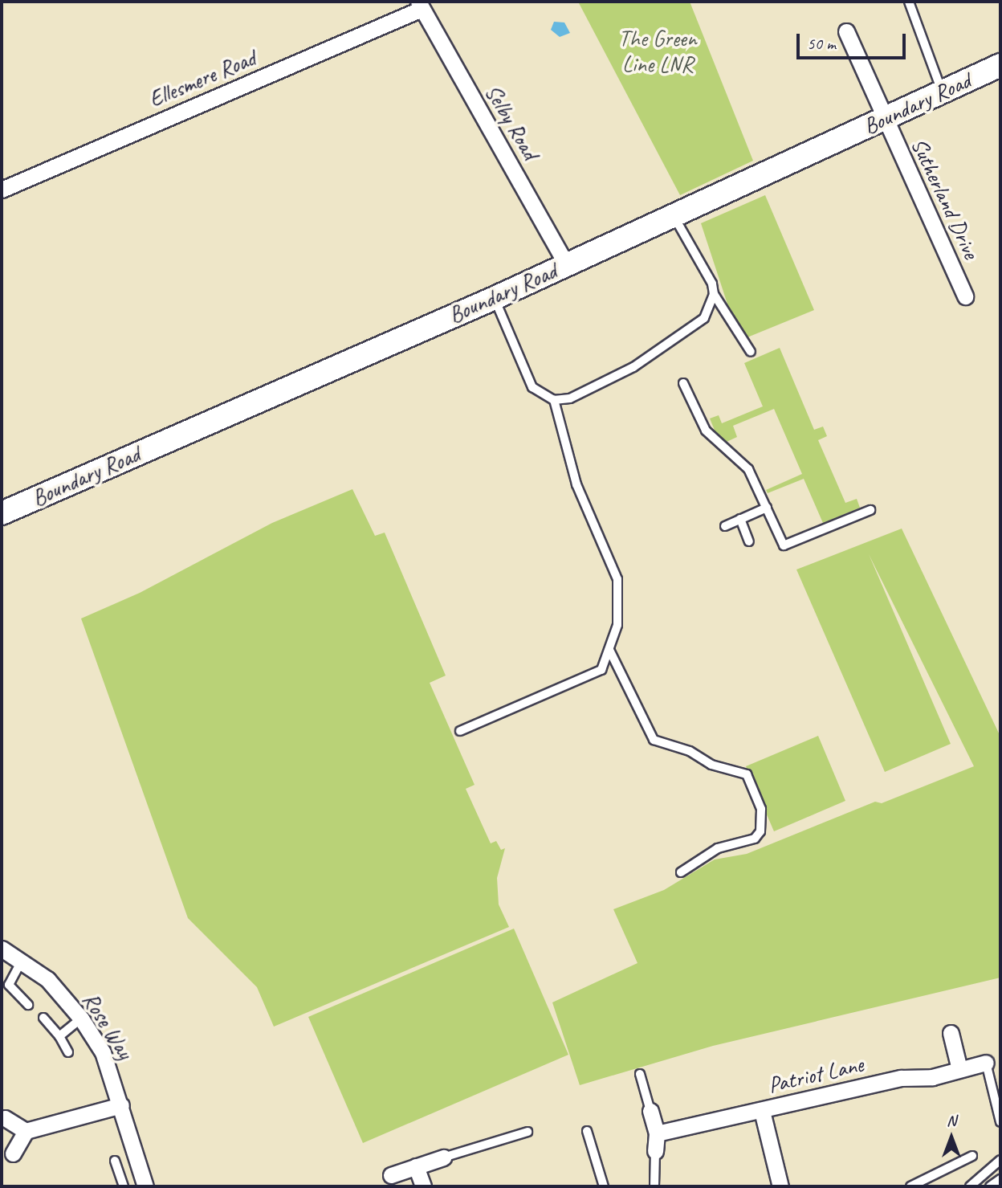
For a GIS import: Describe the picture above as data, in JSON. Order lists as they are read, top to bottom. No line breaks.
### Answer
{"streets":{"street":["Ellesmere Road","Boundary Road","Selby Road","Sutherland Drive","Rose Way","Patriot Lane"]},"crossings":[["Ellesmere Road","Selby Road"],["Boundary Road","Selby Road"],["Boundary Road","Sutherland Drive"]],"parks":["The Green Line LNR"],"scale_bar":"50 m","north":"top"}
